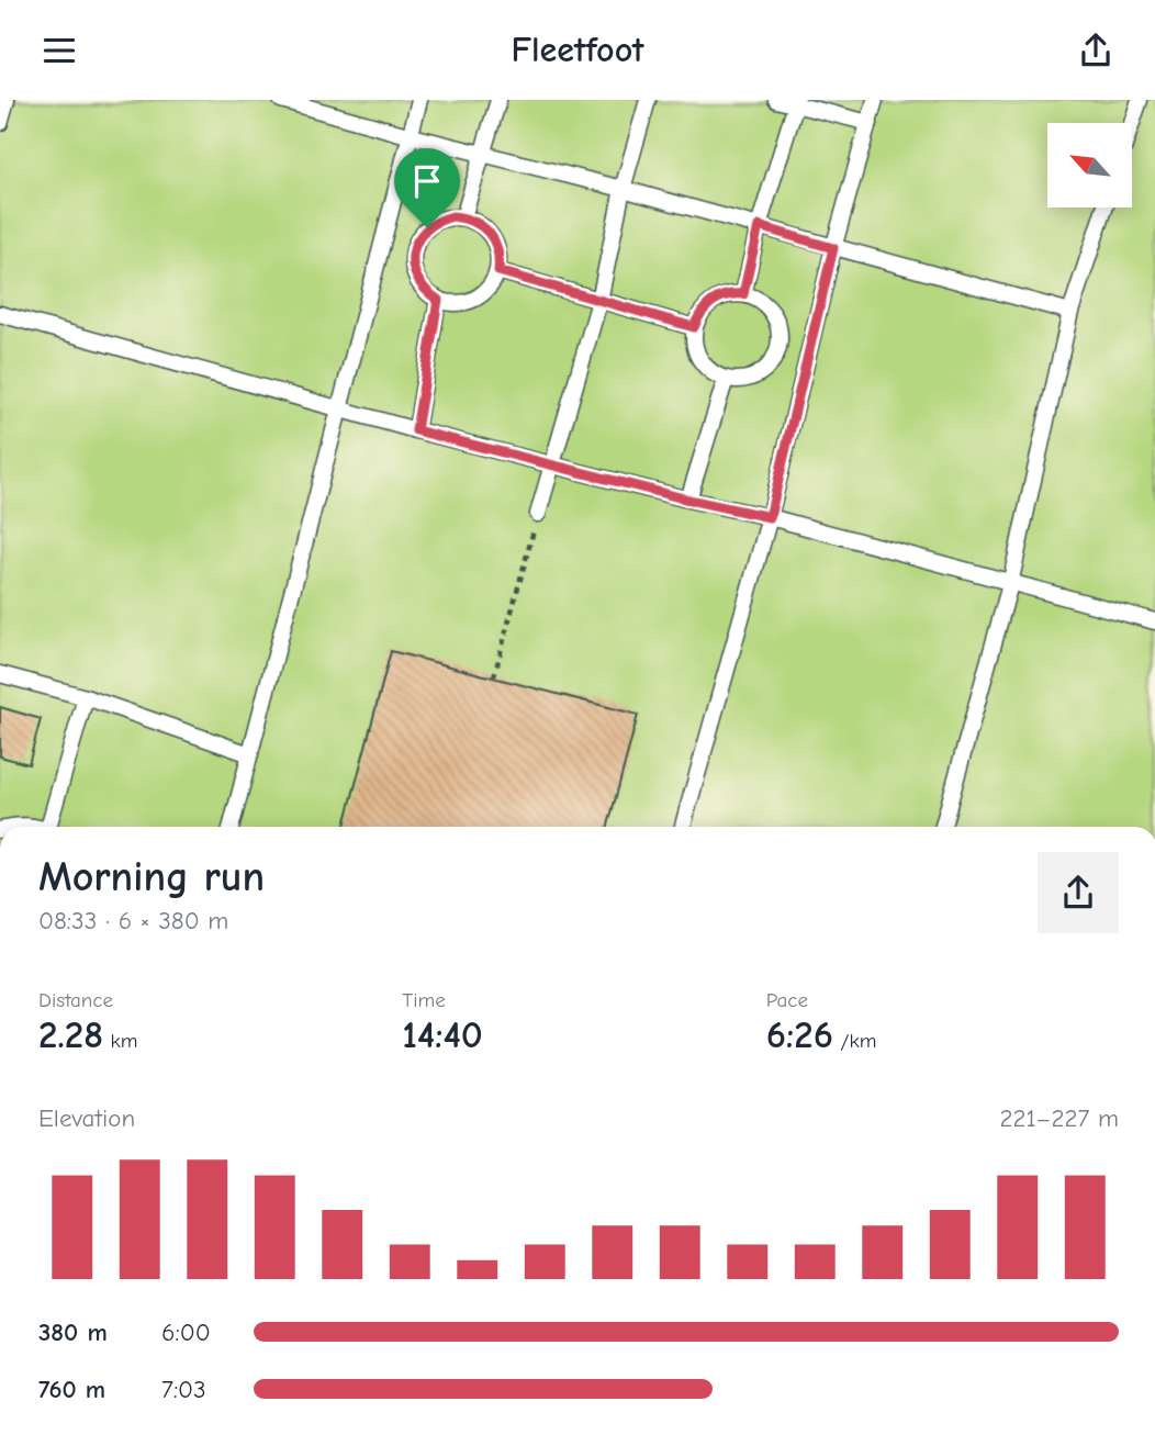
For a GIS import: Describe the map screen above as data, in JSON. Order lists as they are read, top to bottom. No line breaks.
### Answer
{"north":"top left","page":{"header":"Fleetfoot","heading":["Morning run","08:33 · 6 × 380 m"],"stats":[["Distance","2.28 km"],["Time","14:40"],["Pace","6:26 /km"]],"chart":["Elevation","221–227 m"],"list":[{"name":"380 m","note":"6:00"},{"name":"760 m","note":"7:03"}]}}
